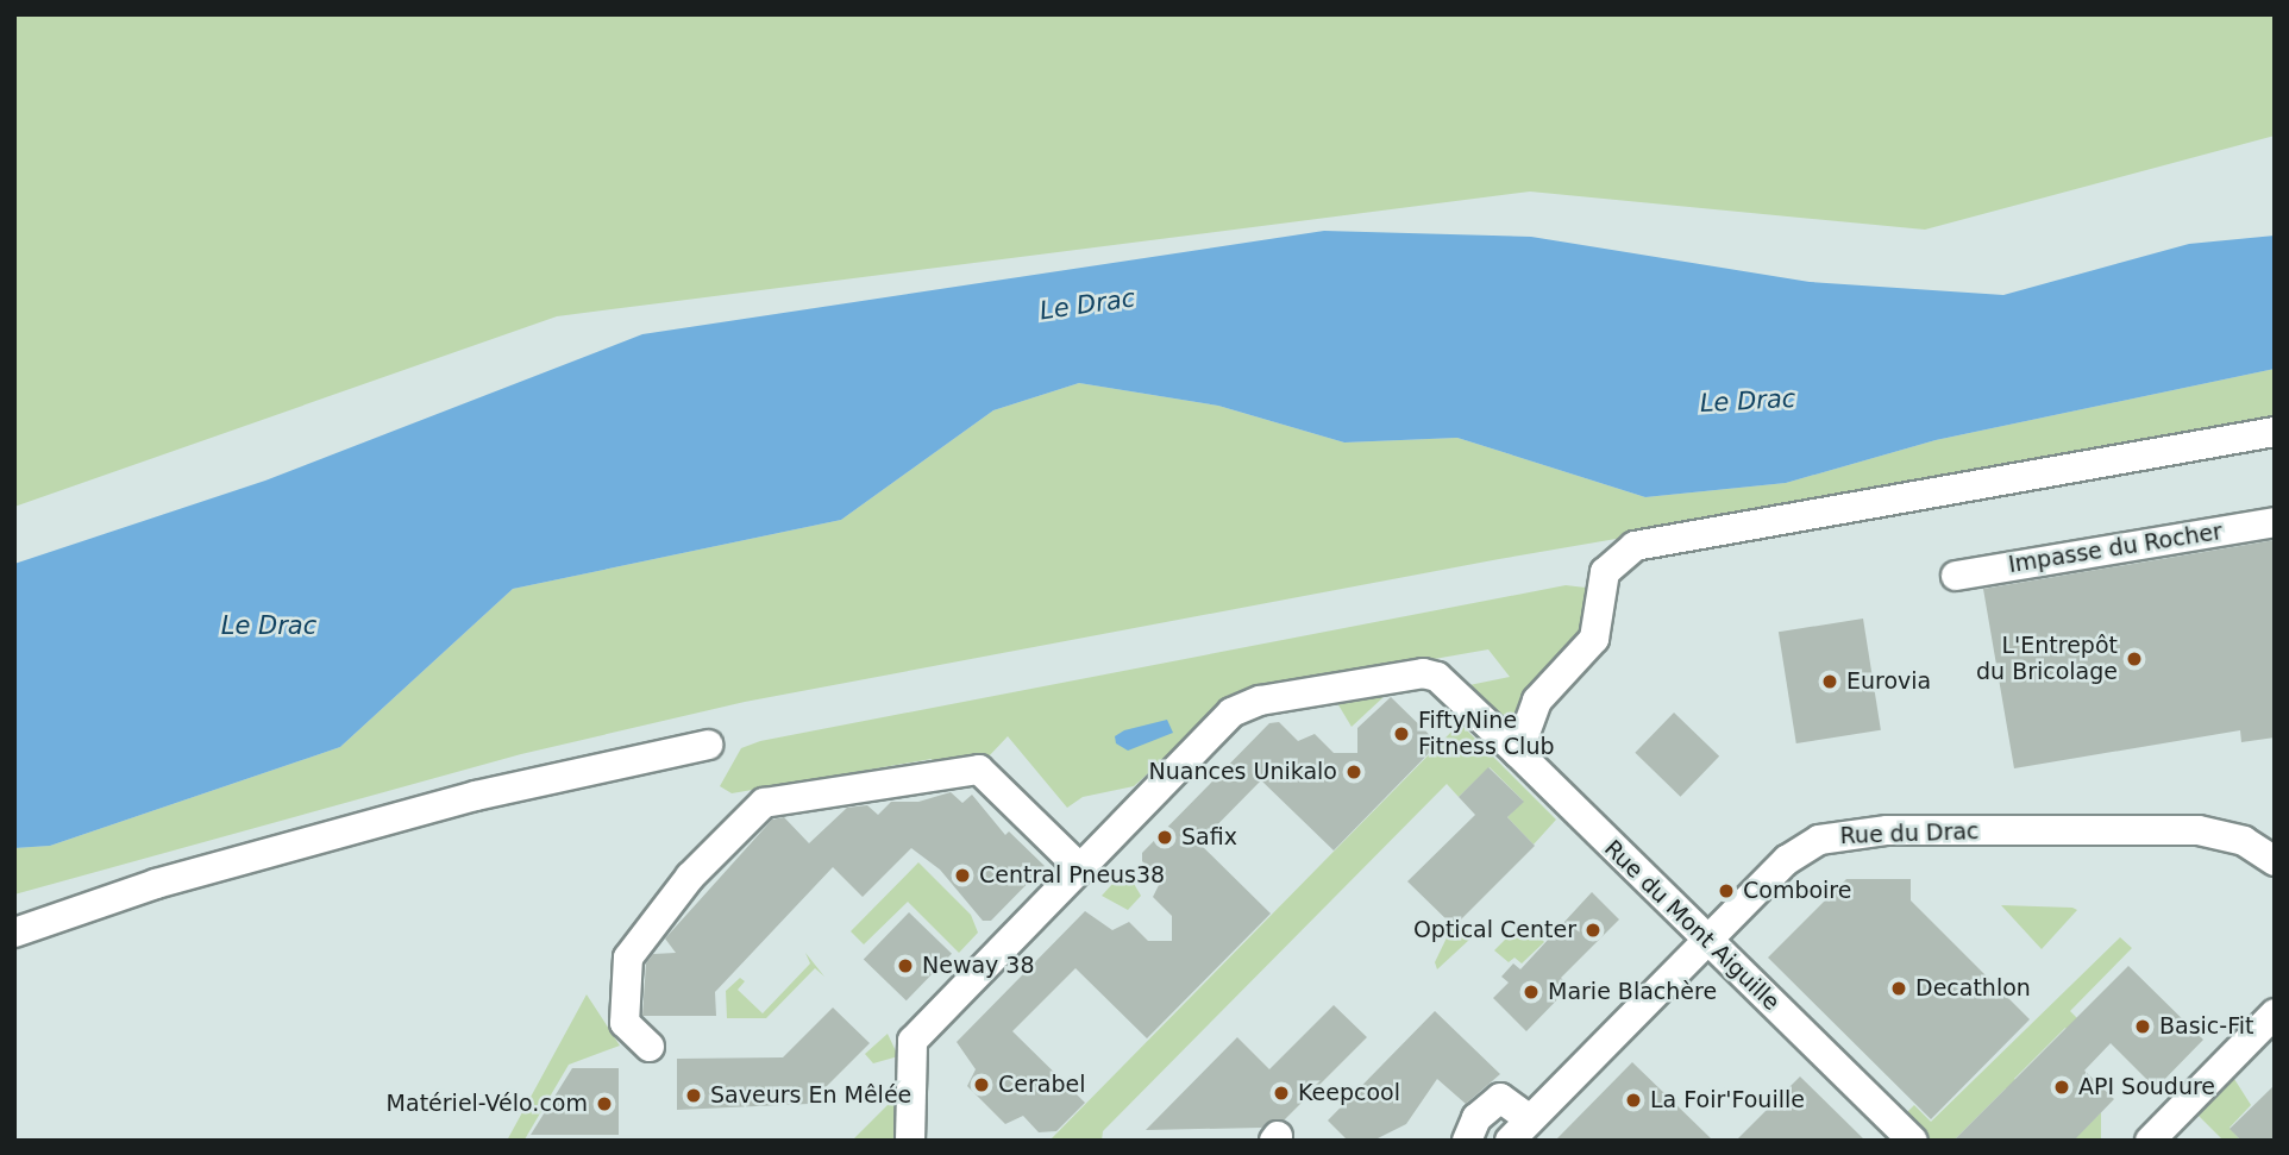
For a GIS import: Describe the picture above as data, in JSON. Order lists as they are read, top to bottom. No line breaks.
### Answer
{"streets":{"street":["Impasse du Rocher","Rue du Drac","Rue du Mont Aiguille"]},"crossings":[["Rue du Drac","Rue du Mont Aiguille"]],"water":["Le Drac"],"places":["L'Entrepôt du Bricolage","Eurovia","FiftyNine Fitness Club","Nuances Unikalo","Safix","Central Pneus38","Comboire","Optical Center","Neway 38","Decathlon","Marie Blachère","Basic-Fit","Cerabel","API Soudure","Keepcool","Saveurs En Mêlée","La Foir'Fouille","Matériel-Vélo.com"]}
